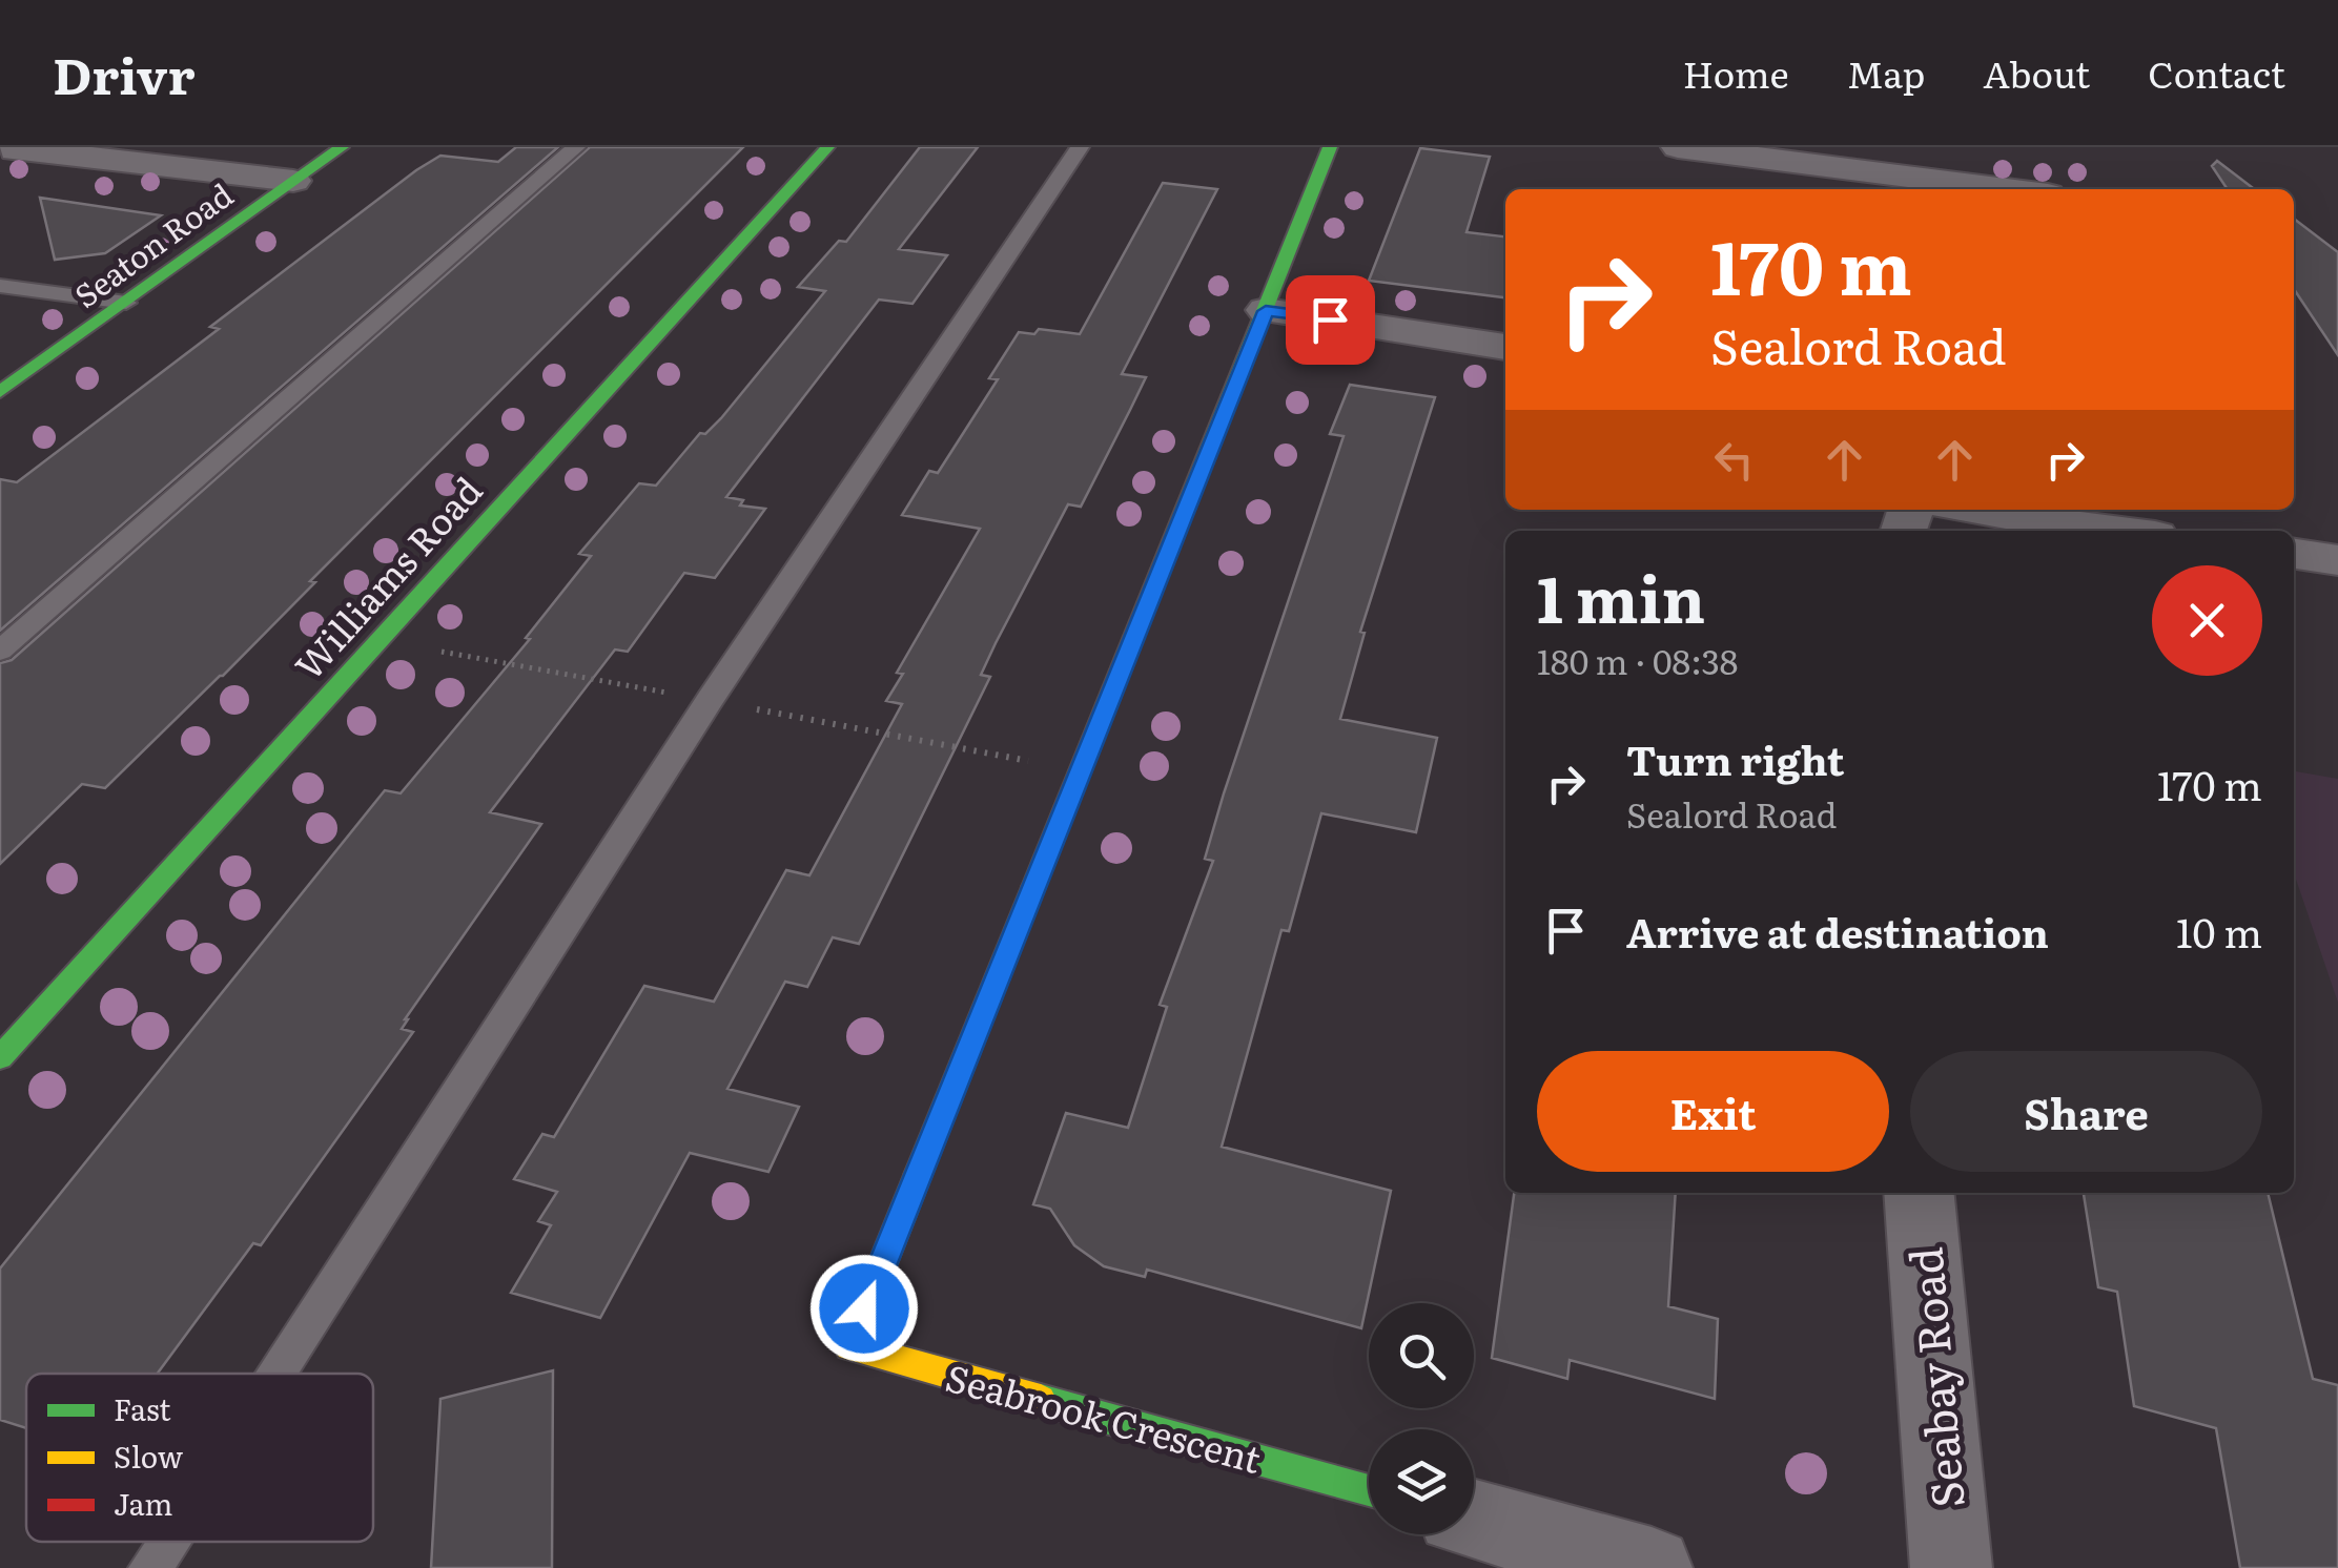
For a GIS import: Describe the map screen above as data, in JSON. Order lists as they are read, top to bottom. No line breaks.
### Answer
{"streets":{"street":["Seaton Road","Williams Road","Seabay Road","Seabrook Crescent"]},"legend":["Fast","Slow","Jam"],"page":{"header":"Drivr","nav":["Home","Map","About","Contact"],"turn":["170 m","Sealord Road"],"heading":["1 min","180 m · 08:38"],"list":[{"name":"Turn right","note":"Sealord Road","value":"170 m"},{"name":"Arrive at destination","value":"10 m"}],"buttons":["Exit","Share"]}}
